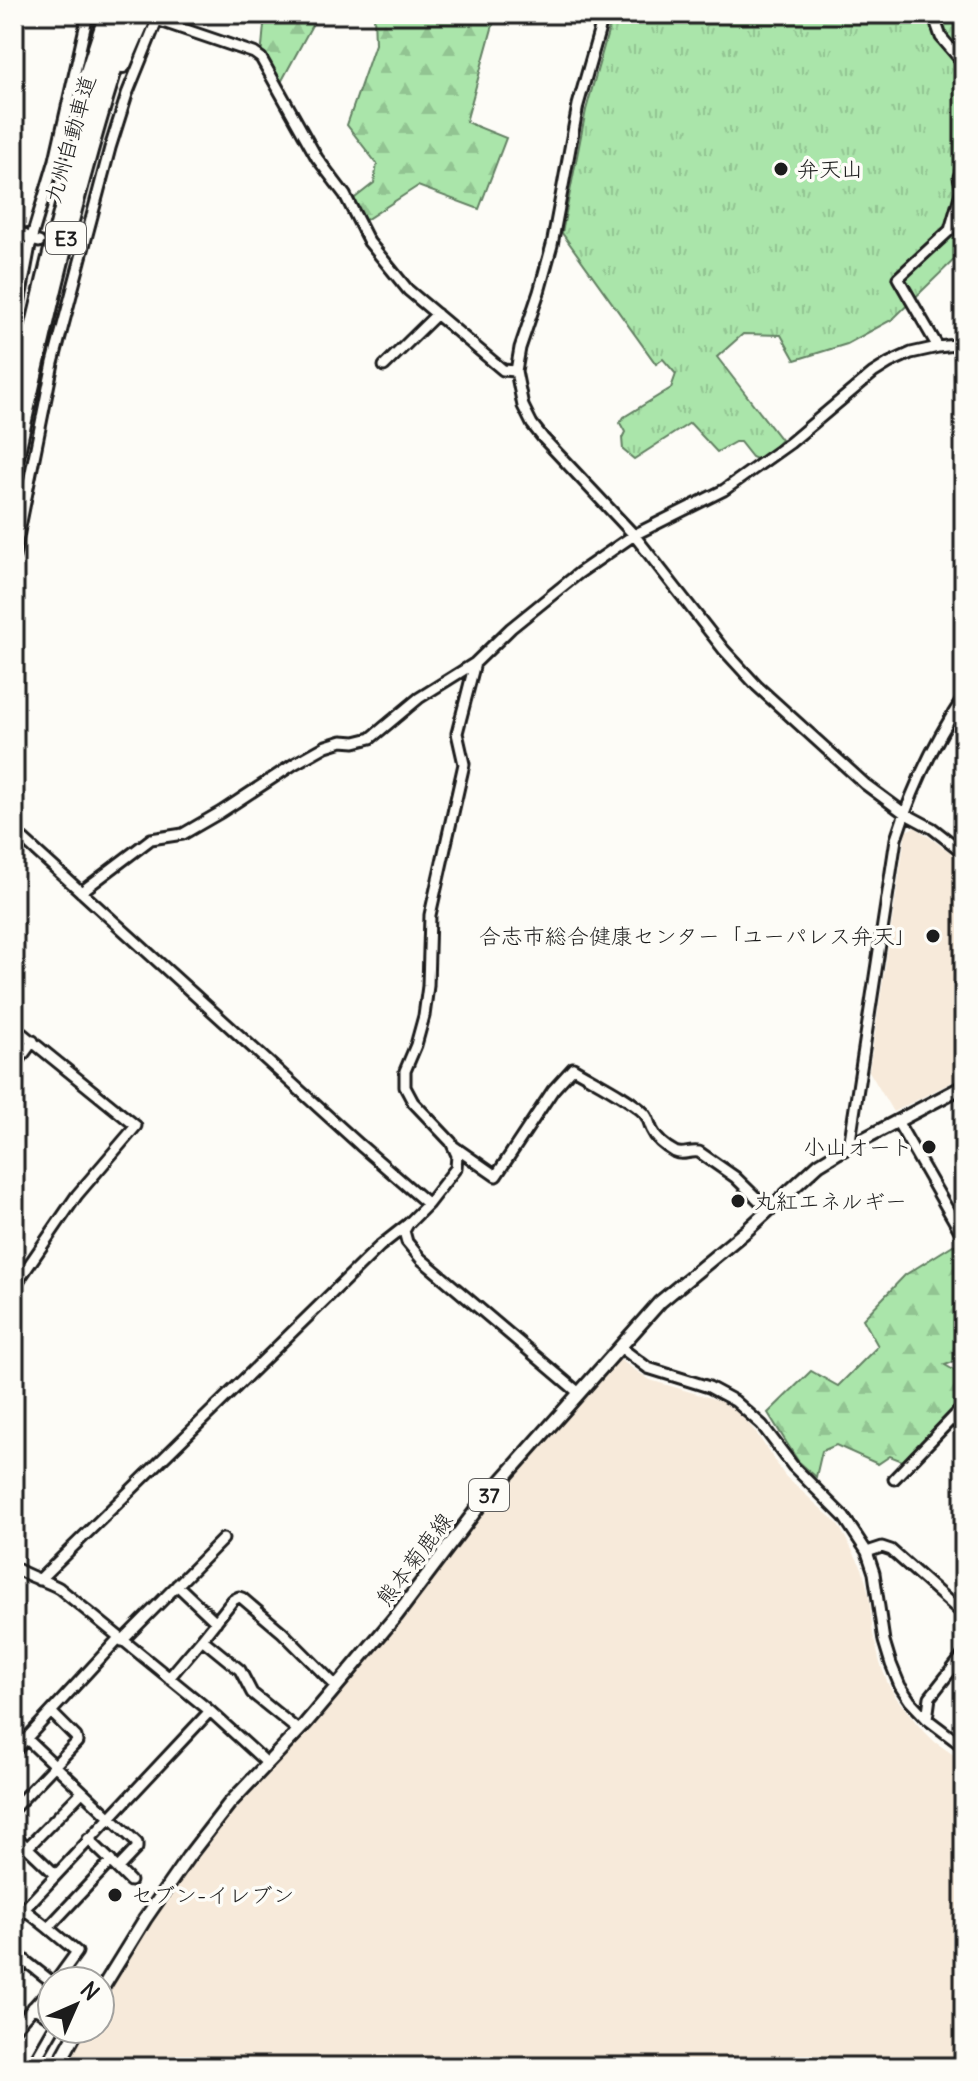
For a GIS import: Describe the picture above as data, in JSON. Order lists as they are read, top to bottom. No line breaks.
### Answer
{"streets":{"highway":["九州自動車道","E3"],"main road":["37","熊本菊鹿線"]},"places":["弁天山","合志市総合健康センター「ユーパレス弁天」","小山オート","丸紅エネルギー","セブン-イレブン"],"north":"top right"}
